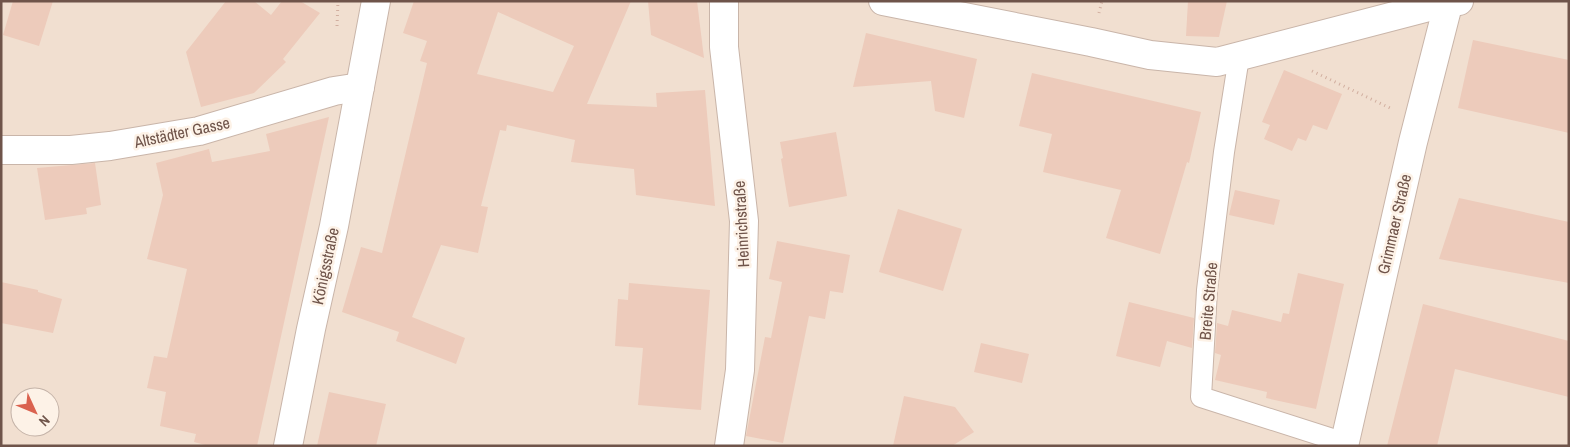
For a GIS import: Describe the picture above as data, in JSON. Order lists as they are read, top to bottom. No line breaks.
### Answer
{"streets":{"street":["Altstädter Gasse","Heinrichstraße","Grimmaer Straße","Königsstraße"],"lane":["Breite Straße"]},"crossings":[["Altstädter Gasse","Königsstraße"],["Grimmaer Straße","Breite Straße"]],"north":"bottom right"}
